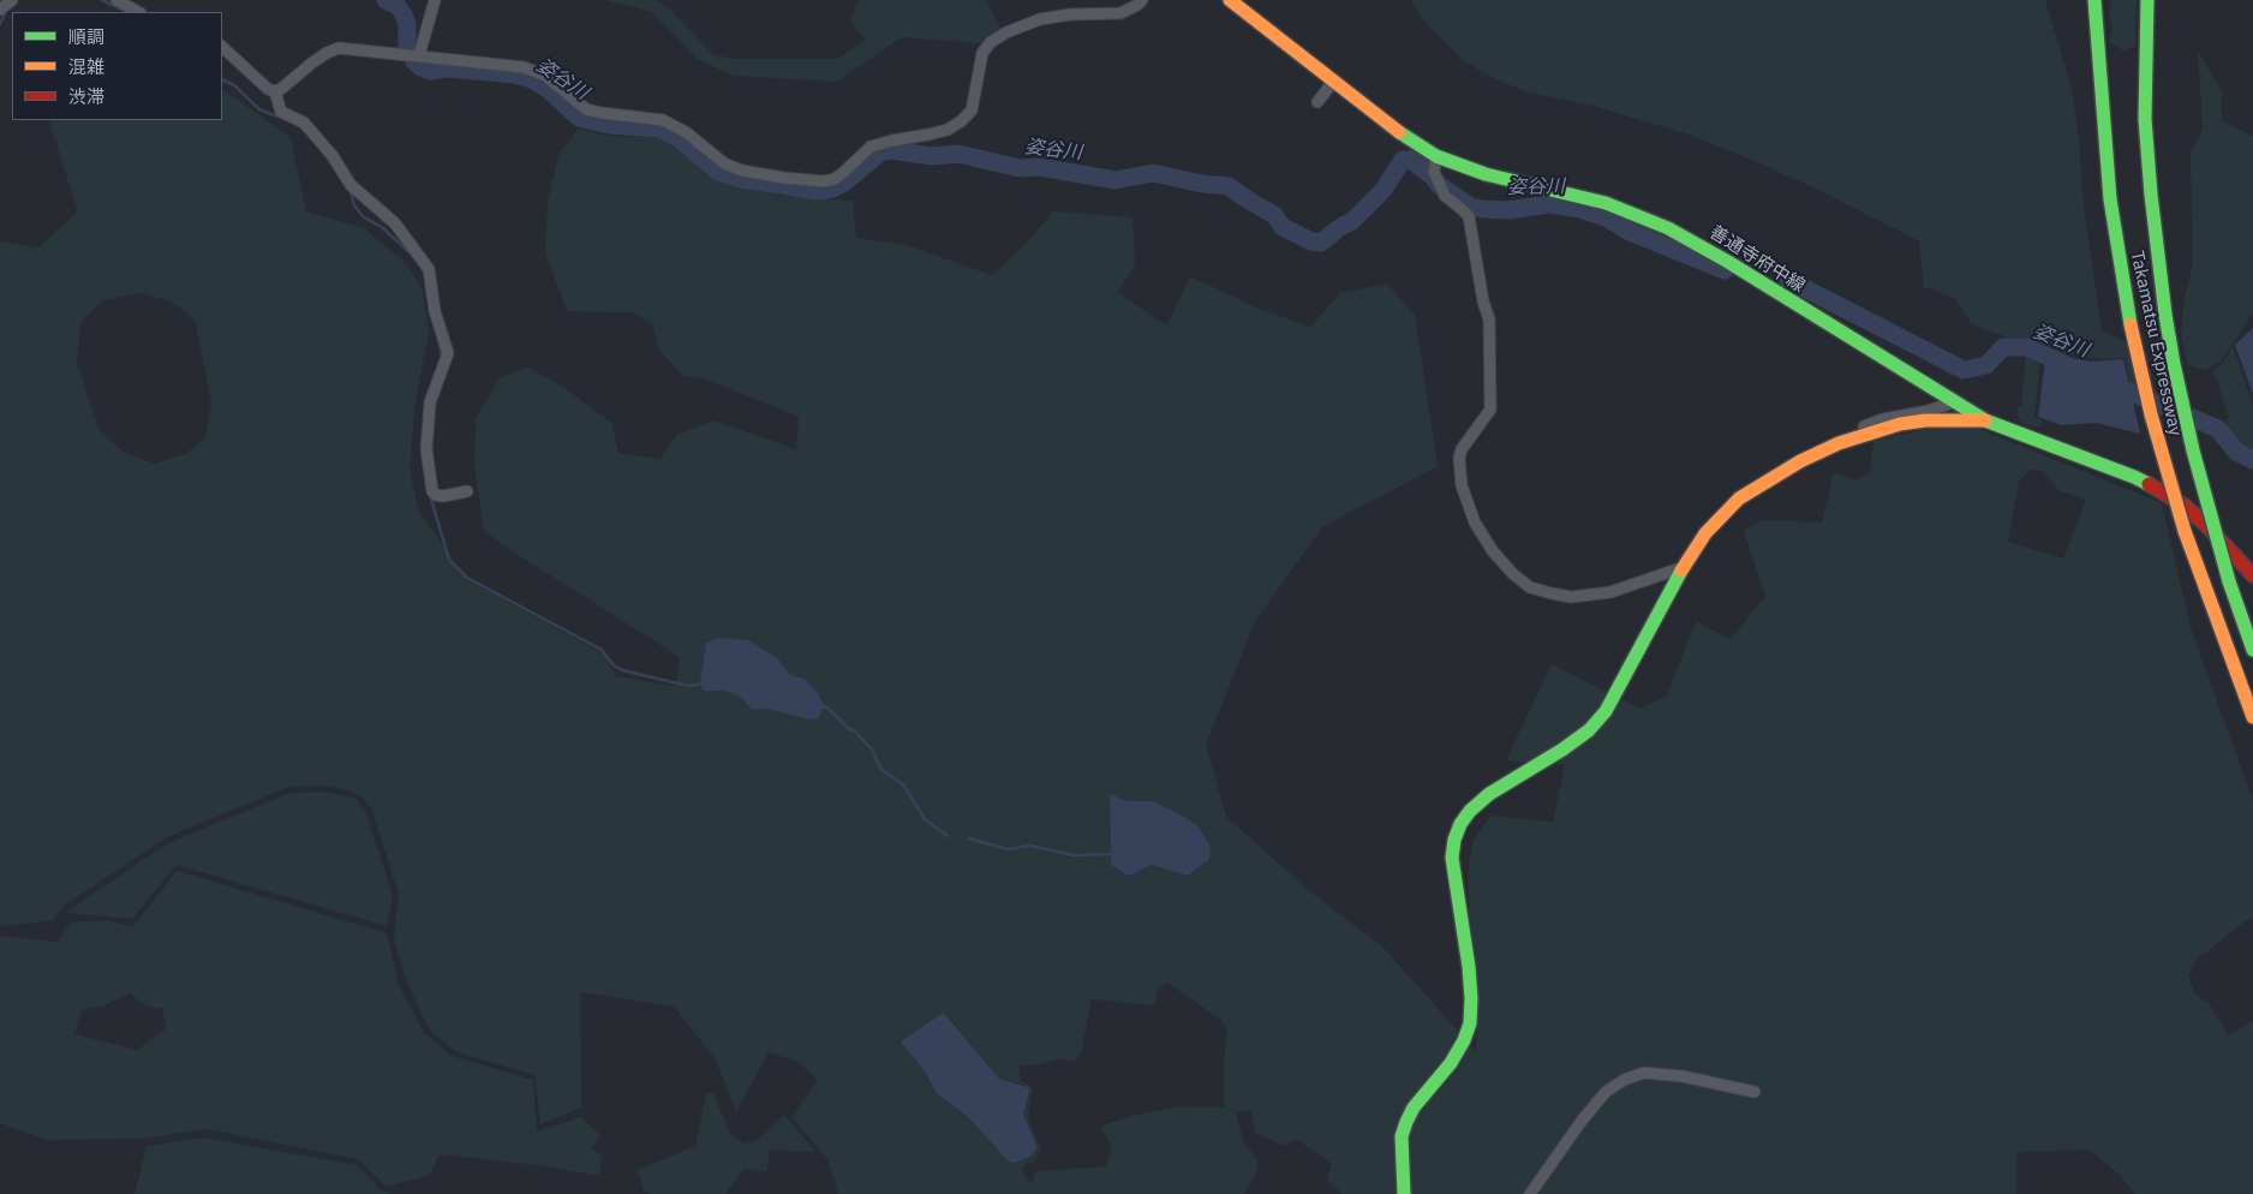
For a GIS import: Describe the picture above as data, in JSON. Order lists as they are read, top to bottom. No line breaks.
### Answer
{"streets":{"main road":["善通寺府中線","Takamatsu Expressway"]},"water":["姿谷川"],"legend":["順調","混雑","渋滞"]}
